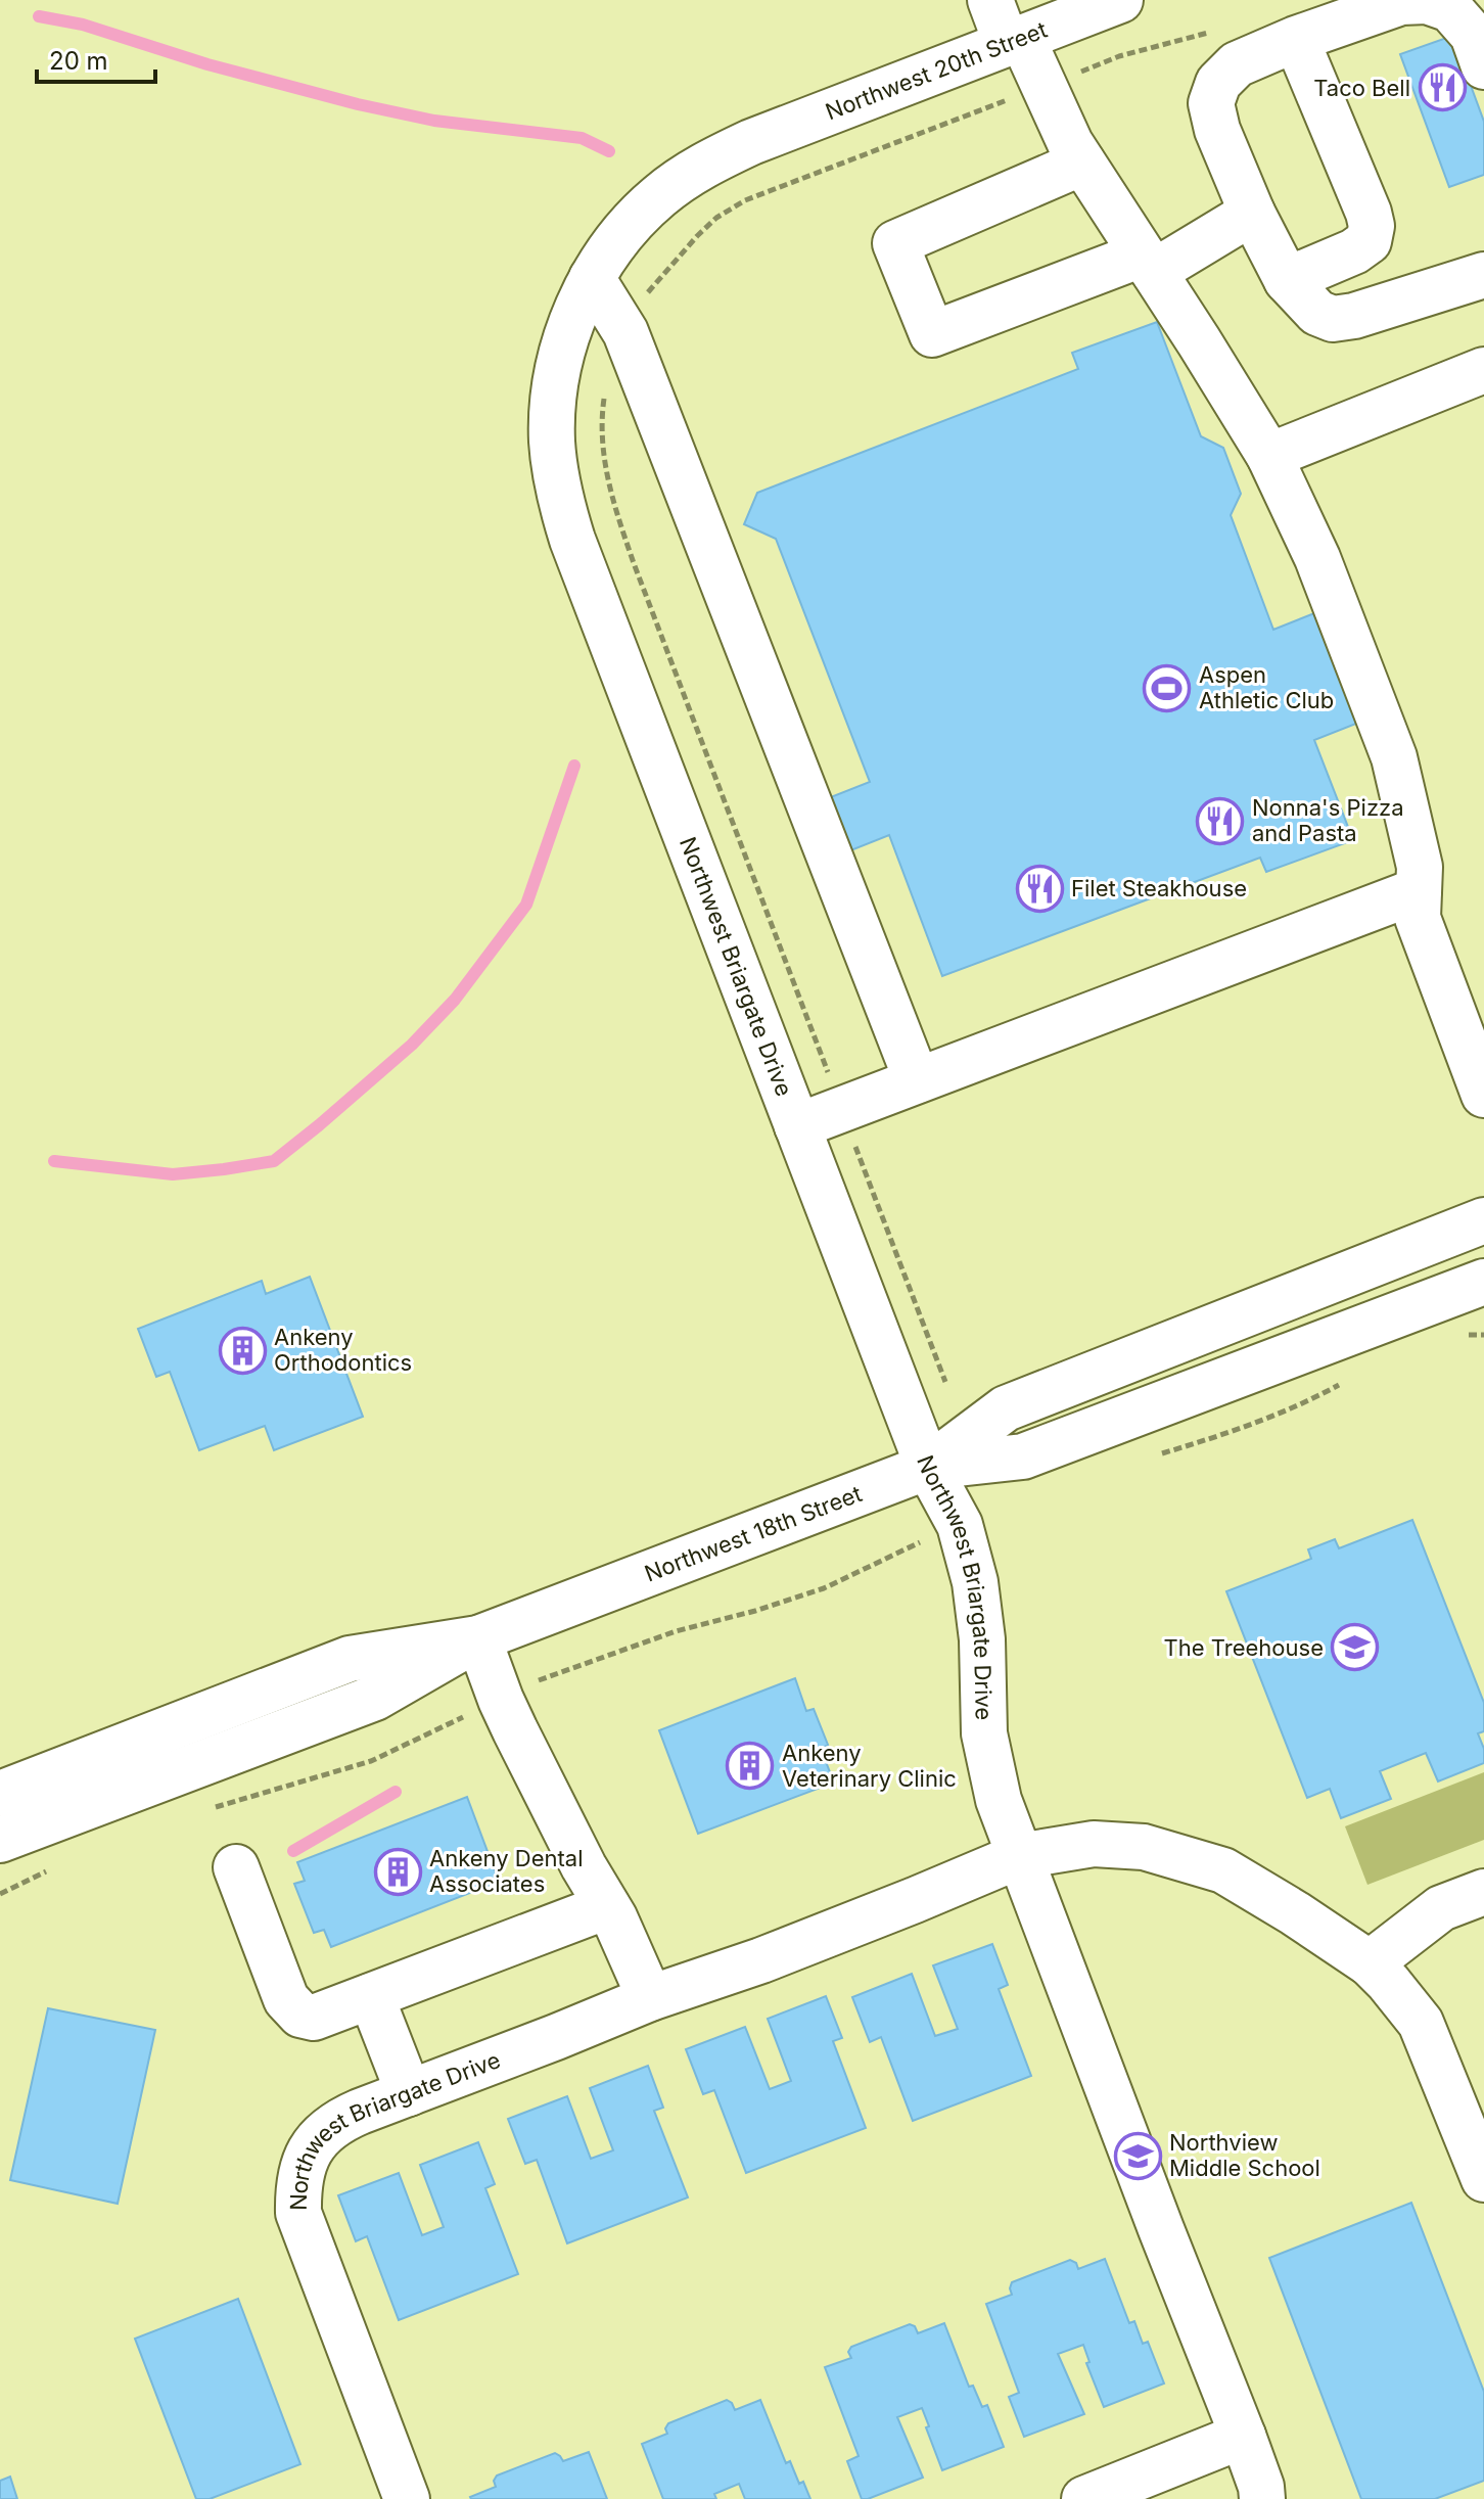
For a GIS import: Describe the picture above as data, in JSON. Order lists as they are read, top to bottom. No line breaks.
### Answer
{"streets":{"street":["Northwest 20th Street","Northwest Briargate Drive","Northwest 18th Street"]},"crossings":[["Northwest 20th Street","Northwest Briargate Drive"],["Northwest Briargate Drive","Northwest 18th Street"]],"places":{"restaurant":["Taco Bell","Nonna's Pizza and Pasta","Filet Steakhouse"],"sports":["Aspen Athletic Club"],"building":["Ankeny Orthodontics","Ankeny Veterinary Clinic","Ankeny Dental Associates"],"school or university":["The Treehouse","Northview Middle School"]},"scale_bar":"20 m"}
